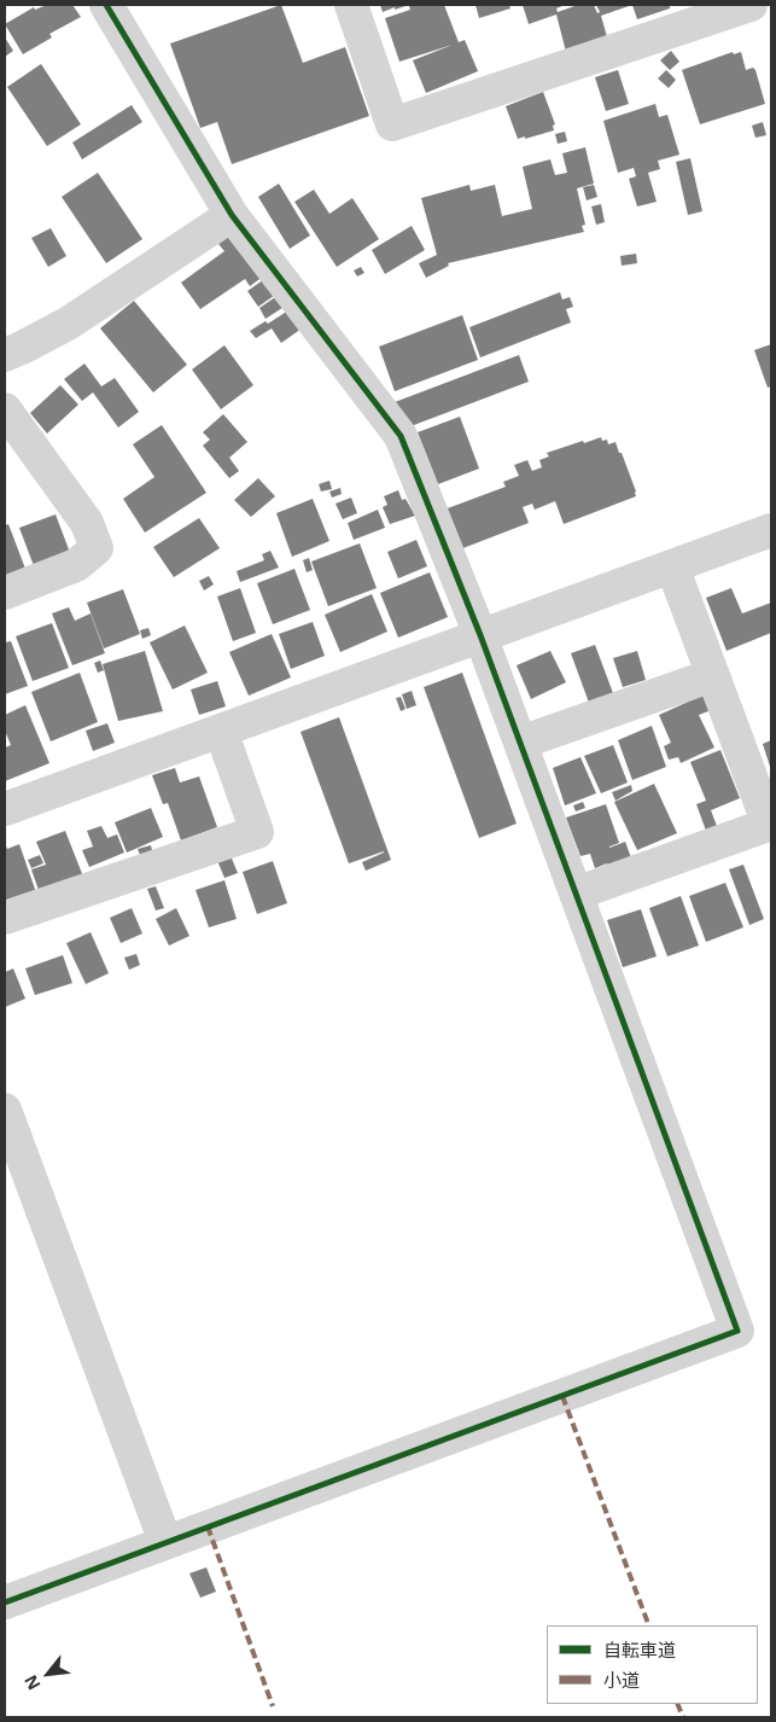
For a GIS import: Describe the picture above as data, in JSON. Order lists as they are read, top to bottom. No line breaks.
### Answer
{"legend":["自転車道","小道"],"north":"bottom left"}
